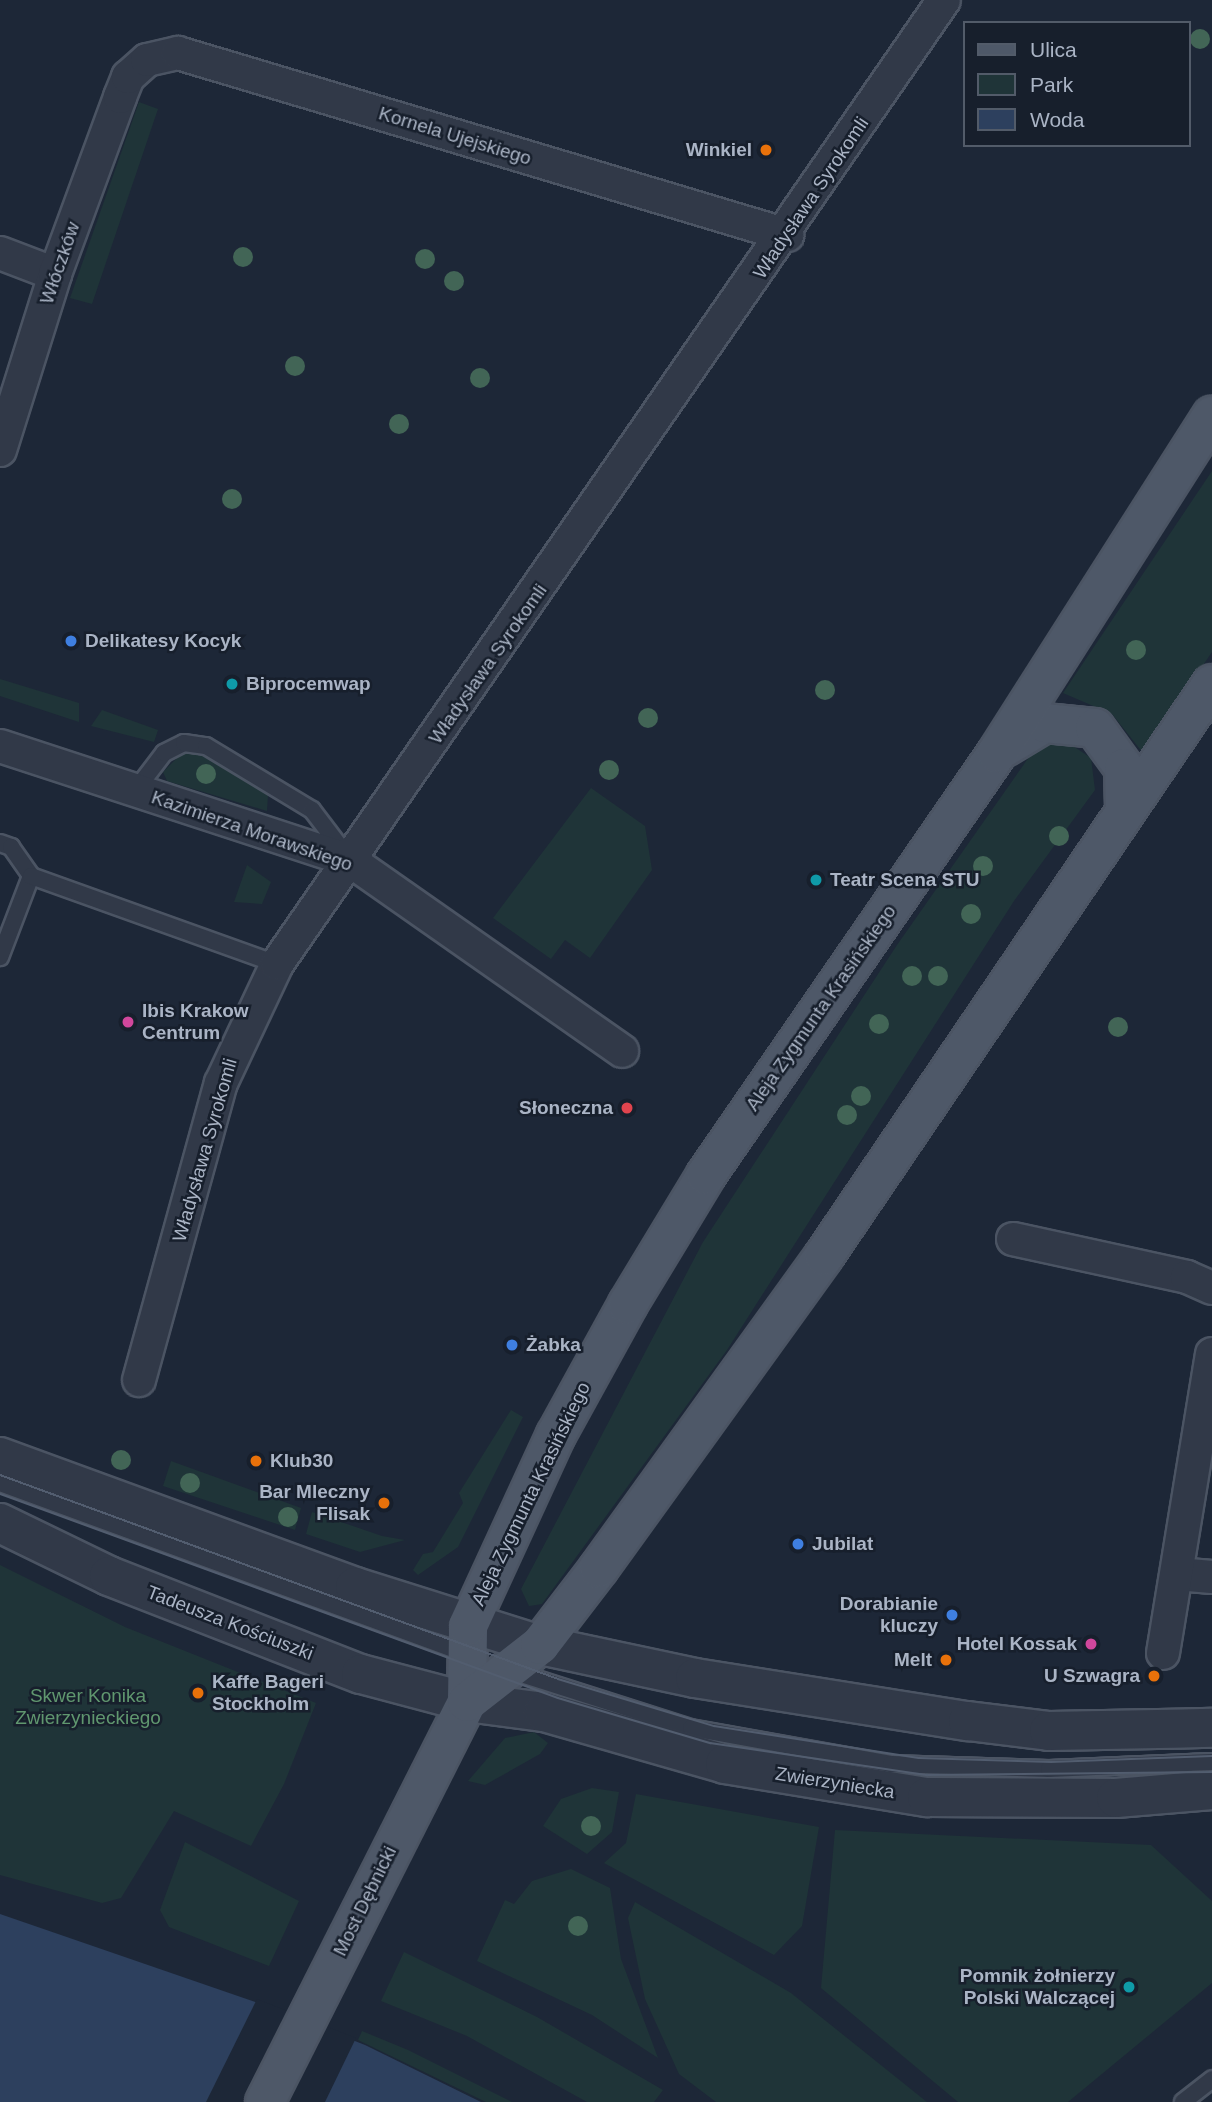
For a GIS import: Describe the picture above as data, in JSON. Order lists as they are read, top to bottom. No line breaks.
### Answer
{"streets":{"main road":["Aleja Zygmunta Krasińskiego","Most Dębnicki"],"street":["Kornela Ujejskiego","Władysława Syrokomli","Włóczków","Kazimierza Morawskiego","Tadeusza Kościuszki","Zwierzyniecka"]},"crossings":[["Kornela Ujejskiego","Władysława Syrokomli"],["Kornela Ujejskiego","Włóczków"],["Władysława Syrokomli","Kazimierza Morawskiego"],["Aleja Zygmunta Krasińskiego","Tadeusza Kościuszki"],["Aleja Zygmunta Krasińskiego","Zwierzyniecka"],["Aleja Zygmunta Krasińskiego","Most Dębnicki"],["Tadeusza Kościuszki","Zwierzyniecka"],["Tadeusza Kościuszki","Most Dębnicki"],["Zwierzyniecka","Most Dębnicki"]],"parks":["Skwer Konika Zwierzynieckiego"],"places":["Winkiel","Delikatesy Kocyk","Biprocemwap","Teatr Scena STU","Ibis Krakow Centrum","Słoneczna","Żabka","Klub30","Bar Mleczny Flisak","Jubilat","Dorabianie kluczy","Hotel Kossak","Melt","U Szwagra","Kaffe Bageri Stockholm","Pomnik żołnierzy Polski Walczącej"],"legend":["Ulica","Park","Woda"]}
